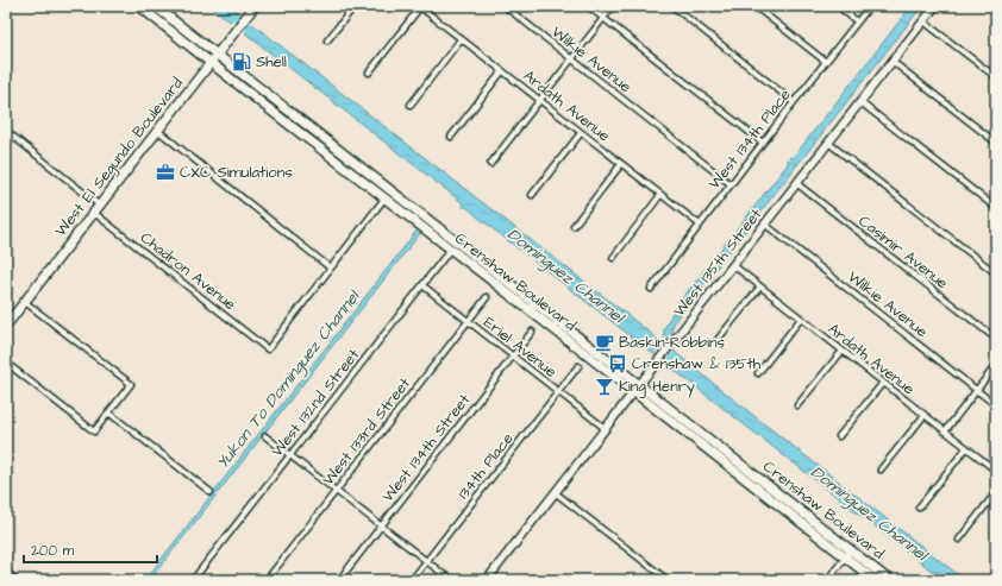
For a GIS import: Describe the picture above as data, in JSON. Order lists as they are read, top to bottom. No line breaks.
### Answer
{"streets":{"main road":["West El Segundo Boulevard","Crenshaw Boulevard"],"street":["Wilkie Avenue","Ardath Avenue","West 134th Place","Casimir Avenue","West 135th Street","Chadron Avenue","Eriel Avenue","West 132nd Street","West 133rd Street","West 134th Street","134th Place"]},"crossings":[["Wilkie Avenue","West 134th Place"],["Wilkie Avenue","West 135th Street"],["Ardath Avenue","West 134th Place"],["Ardath Avenue","West 135th Street"],["West El Segundo Boulevard","Chadron Avenue"],["West El Segundo Boulevard","Crenshaw Boulevard"],["Casimir Avenue","West 135th Street"],["West 135th Street","Crenshaw Boulevard"],["West 135th Street","Eriel Avenue"],["Crenshaw Boulevard","West 132nd Street"],["Eriel Avenue","West 132nd Street"],["Eriel Avenue","West 133rd Street"],["Eriel Avenue","West 134th Street"],["Eriel Avenue","134th Place"]],"water":["Dominguez Channel","Yukon To Dominguez Channel"],"places":{"fuel station":["Shell"],"office":["CXC Simulations"],"cafe":["Baskin-Robbins"],"bus stop":["Crenshaw & 135th"],"bar":["King Henry"]},"scale_bar":"200 m"}
